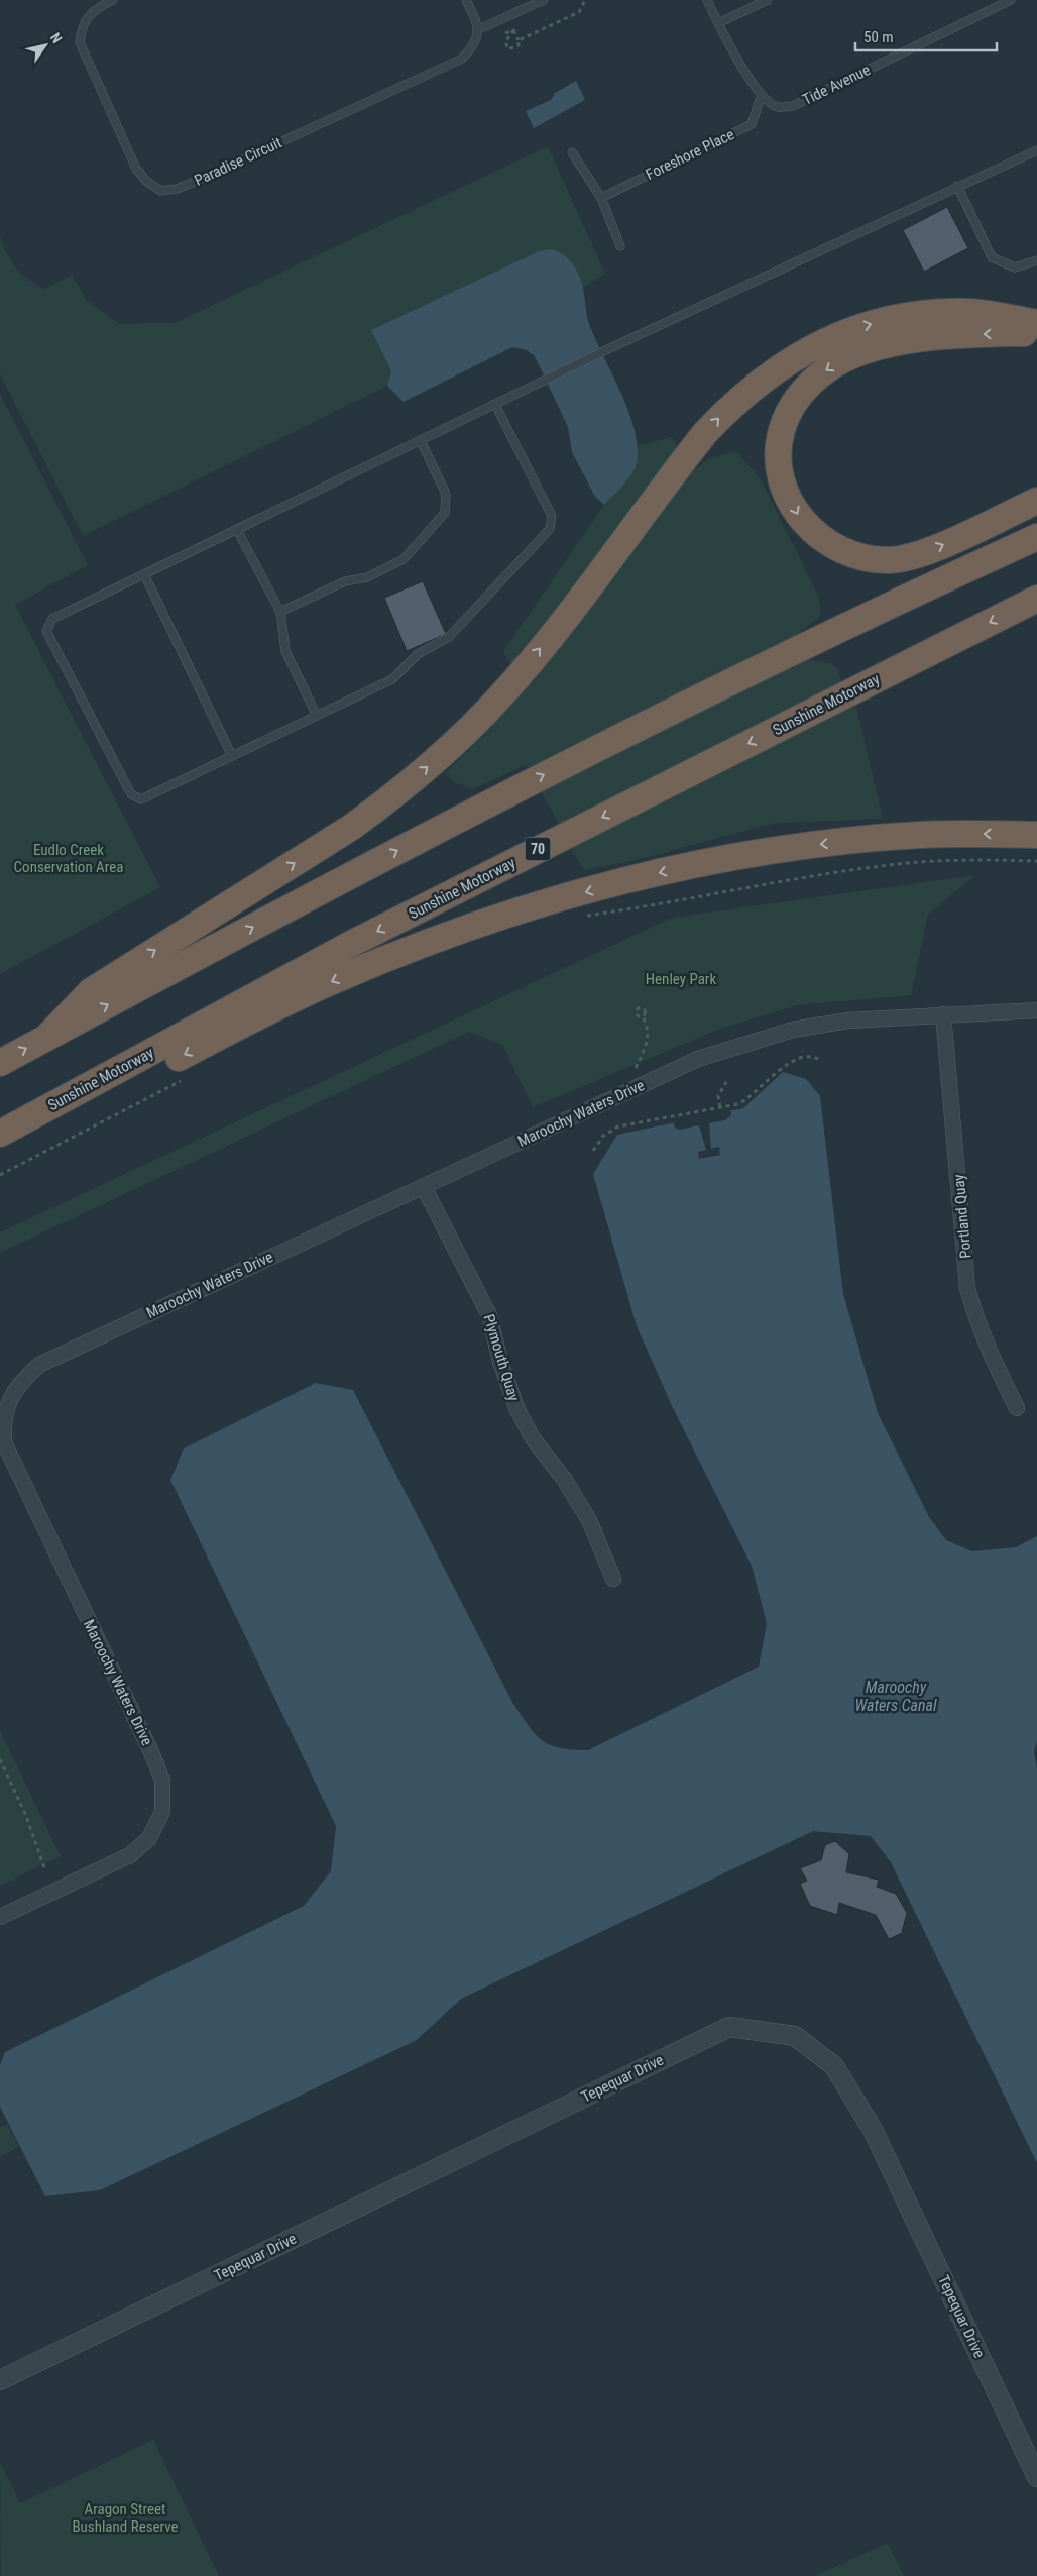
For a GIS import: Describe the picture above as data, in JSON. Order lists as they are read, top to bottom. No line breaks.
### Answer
{"streets":{"highway":["Sunshine Motorway","70"],"street":["Maroochy Waters Drive","Portland Quay","Plymouth Quay","Tepequar Drive"],"lane":["Tide Avenue","Foreshore Place","Paradise Circuit"]},"crossings":[["Tide Avenue","Foreshore Place"],["Maroochy Waters Drive","Portland Quay"],["Maroochy Waters Drive","Plymouth Quay"]],"water":["Maroochy Waters Canal"],"parks":["Eudlo Creek Conservation Area","Henley Park","Aragon Street Bushland Reserve"],"scale_bar":"50 m","north":"top right"}
